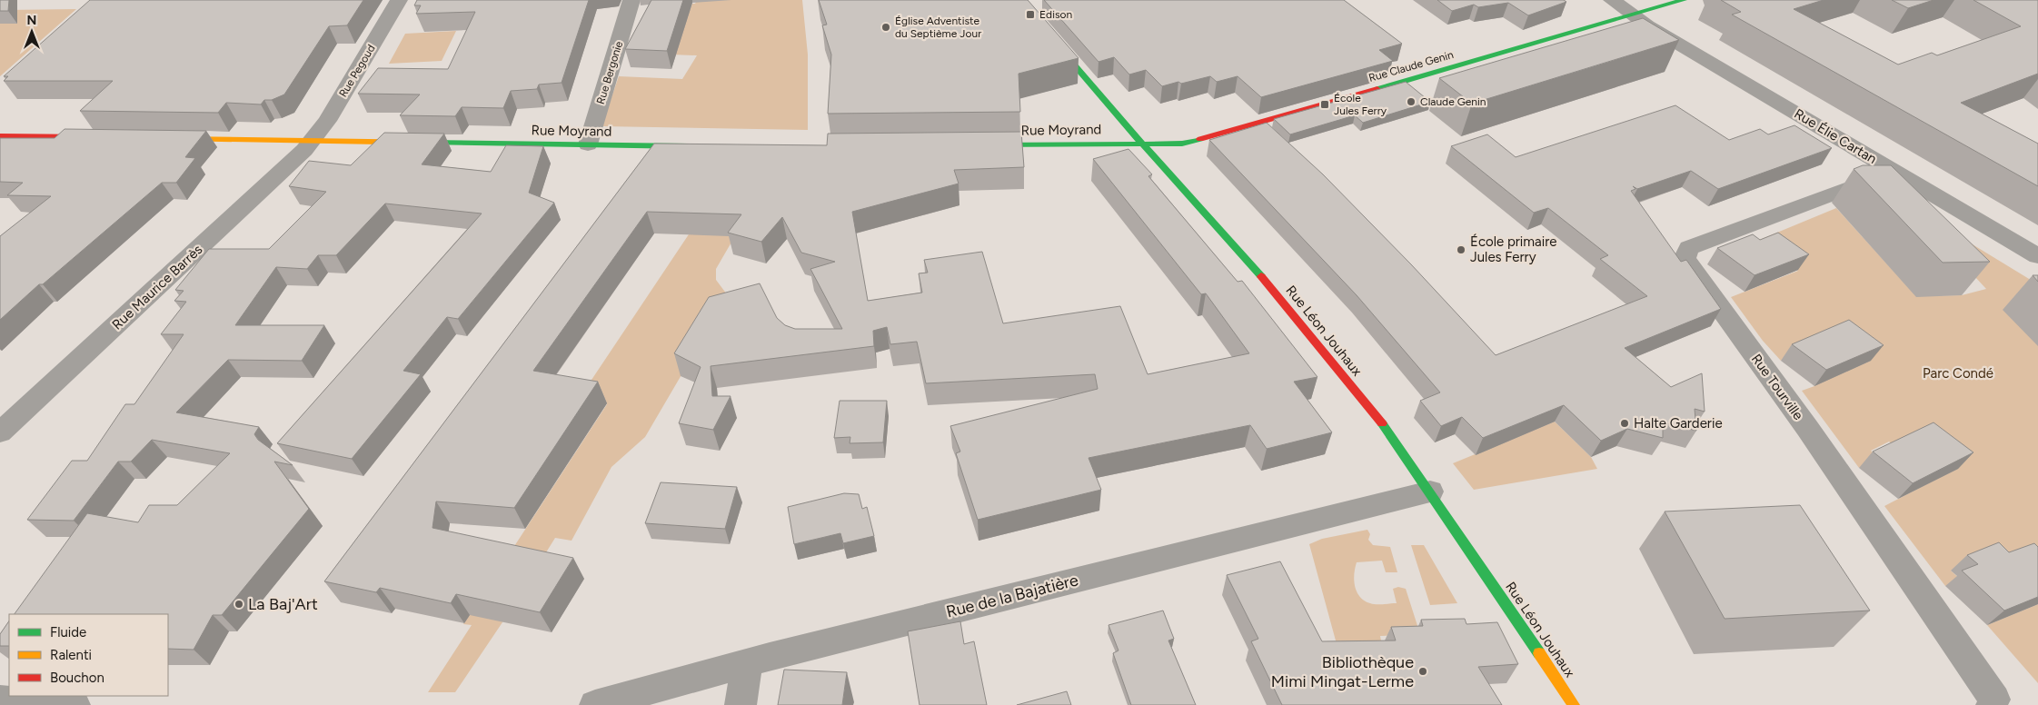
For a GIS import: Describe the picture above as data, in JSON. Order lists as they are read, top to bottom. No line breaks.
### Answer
{"streets":{"street":["Rue Claude Genin","Rue Pegoud","Rue Bergonie","Rue Moyrand","Rue Élie Cartan","Rue Maurice Barrès","Rue Léon Jouhaux","Rue Tourville","Rue de la Bajatière"]},"crossings":[["Rue Claude Genin","Rue Moyrand"],["Rue Claude Genin","Rue Élie Cartan"],["Rue Claude Genin","Rue Léon Jouhaux"],["Rue Pegoud","Rue Moyrand"],["Rue Pegoud","Rue Maurice Barrès"],["Rue Bergonie","Rue Moyrand"],["Rue Moyrand","Rue Maurice Barrès"],["Rue Moyrand","Rue Léon Jouhaux"],["Rue Élie Cartan","Rue Tourville"],["Rue Léon Jouhaux","Rue de la Bajatière"]],"parks":["Parc Condé"],"places":{"transit":["Edison","École Jules Ferry"],"other":["Église Adventiste du Septième Jour","Claude Genin","École primaire Jules Ferry","Halte Garderie","La Baj'Art","Bibliothèque Mimi Mingat-Lerme"]},"legend":["Fluide","Ralenti","Bouchon"],"north":"top"}
